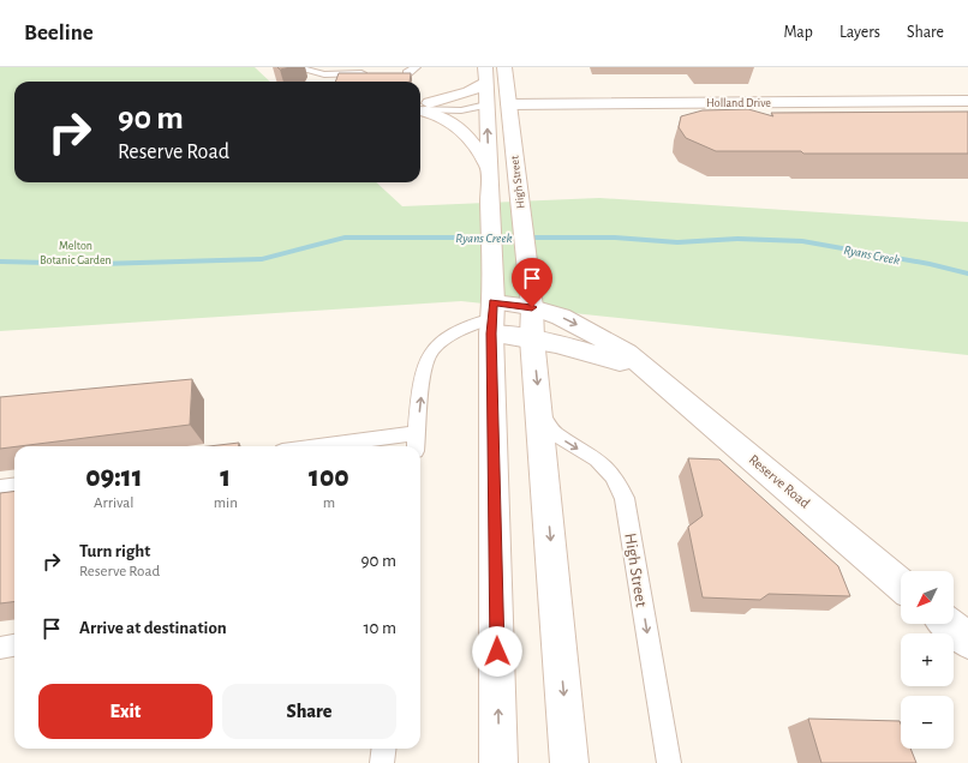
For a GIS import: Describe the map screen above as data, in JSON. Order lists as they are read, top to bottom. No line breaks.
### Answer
{"streets":{"main road":["Holland Drive","High Street","Reserve Road"]},"crossings":[["Holland Drive","High Street"],["High Street","Reserve Road"]],"water":["Ryans Creek"],"parks":["Melton Botanic Garden"],"north":"bottom left","page":{"header":"Beeline","nav":["Map","Layers","Share"],"turn":["90 m","Reserve Road"],"eta":["09:11","Arrival","1","min","100","m"],"list":[{"name":"Turn right","note":"Reserve Road","value":"90 m"},{"name":"Arrive at destination","value":"10 m"}],"map_buttons":["+","−"],"buttons":["Exit","Share"]}}
